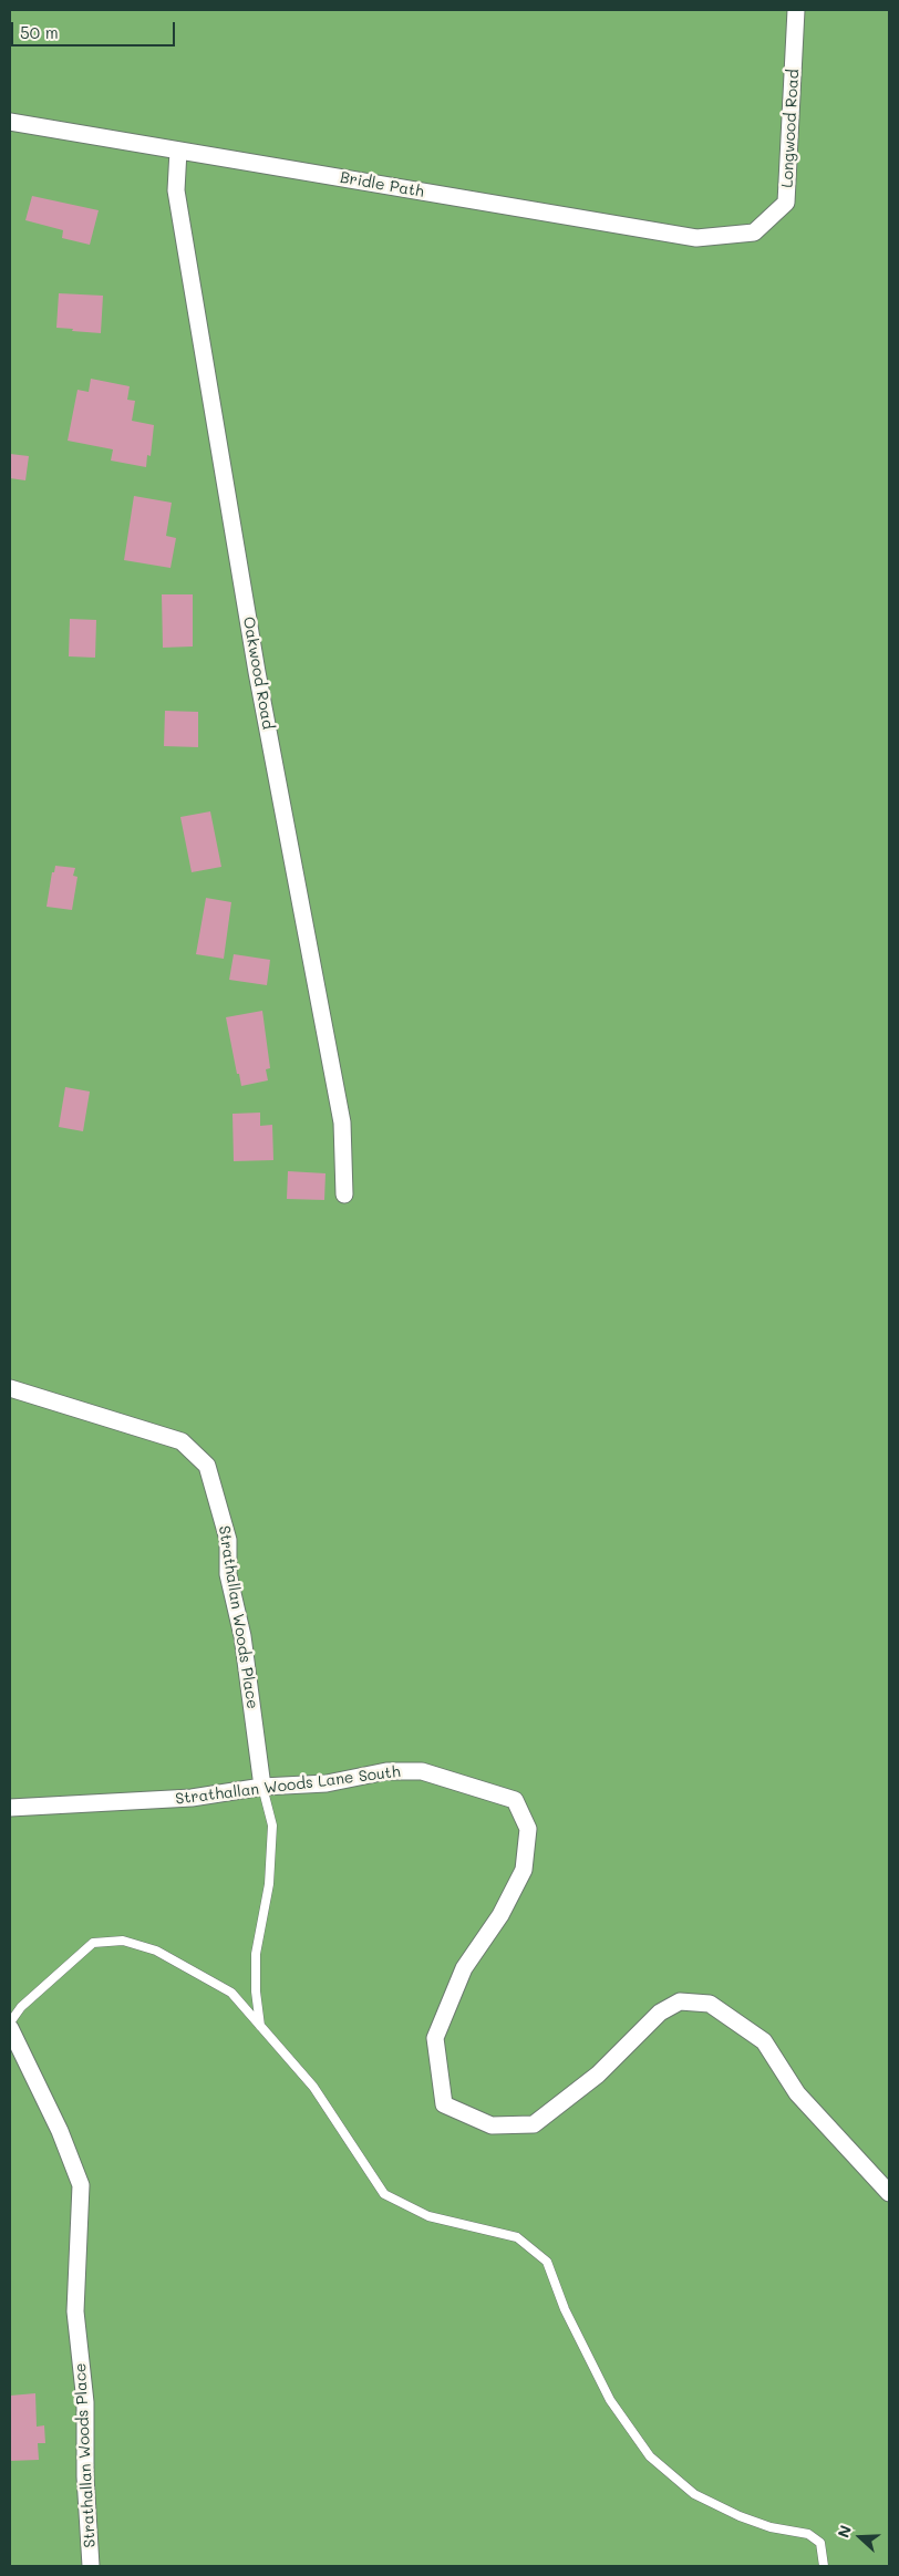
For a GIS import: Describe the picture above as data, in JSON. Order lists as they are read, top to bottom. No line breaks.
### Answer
{"streets":{"street":["Longwood Road","Bridle Path","Oakwood Road","Strathallan Woods Place","Strathallan Woods Lane South"]},"crossings":[["Longwood Road","Bridle Path"],["Bridle Path","Oakwood Road"],["Strathallan Woods Place","Strathallan Woods Lane South"]],"scale_bar":"50 m","north":"left"}
